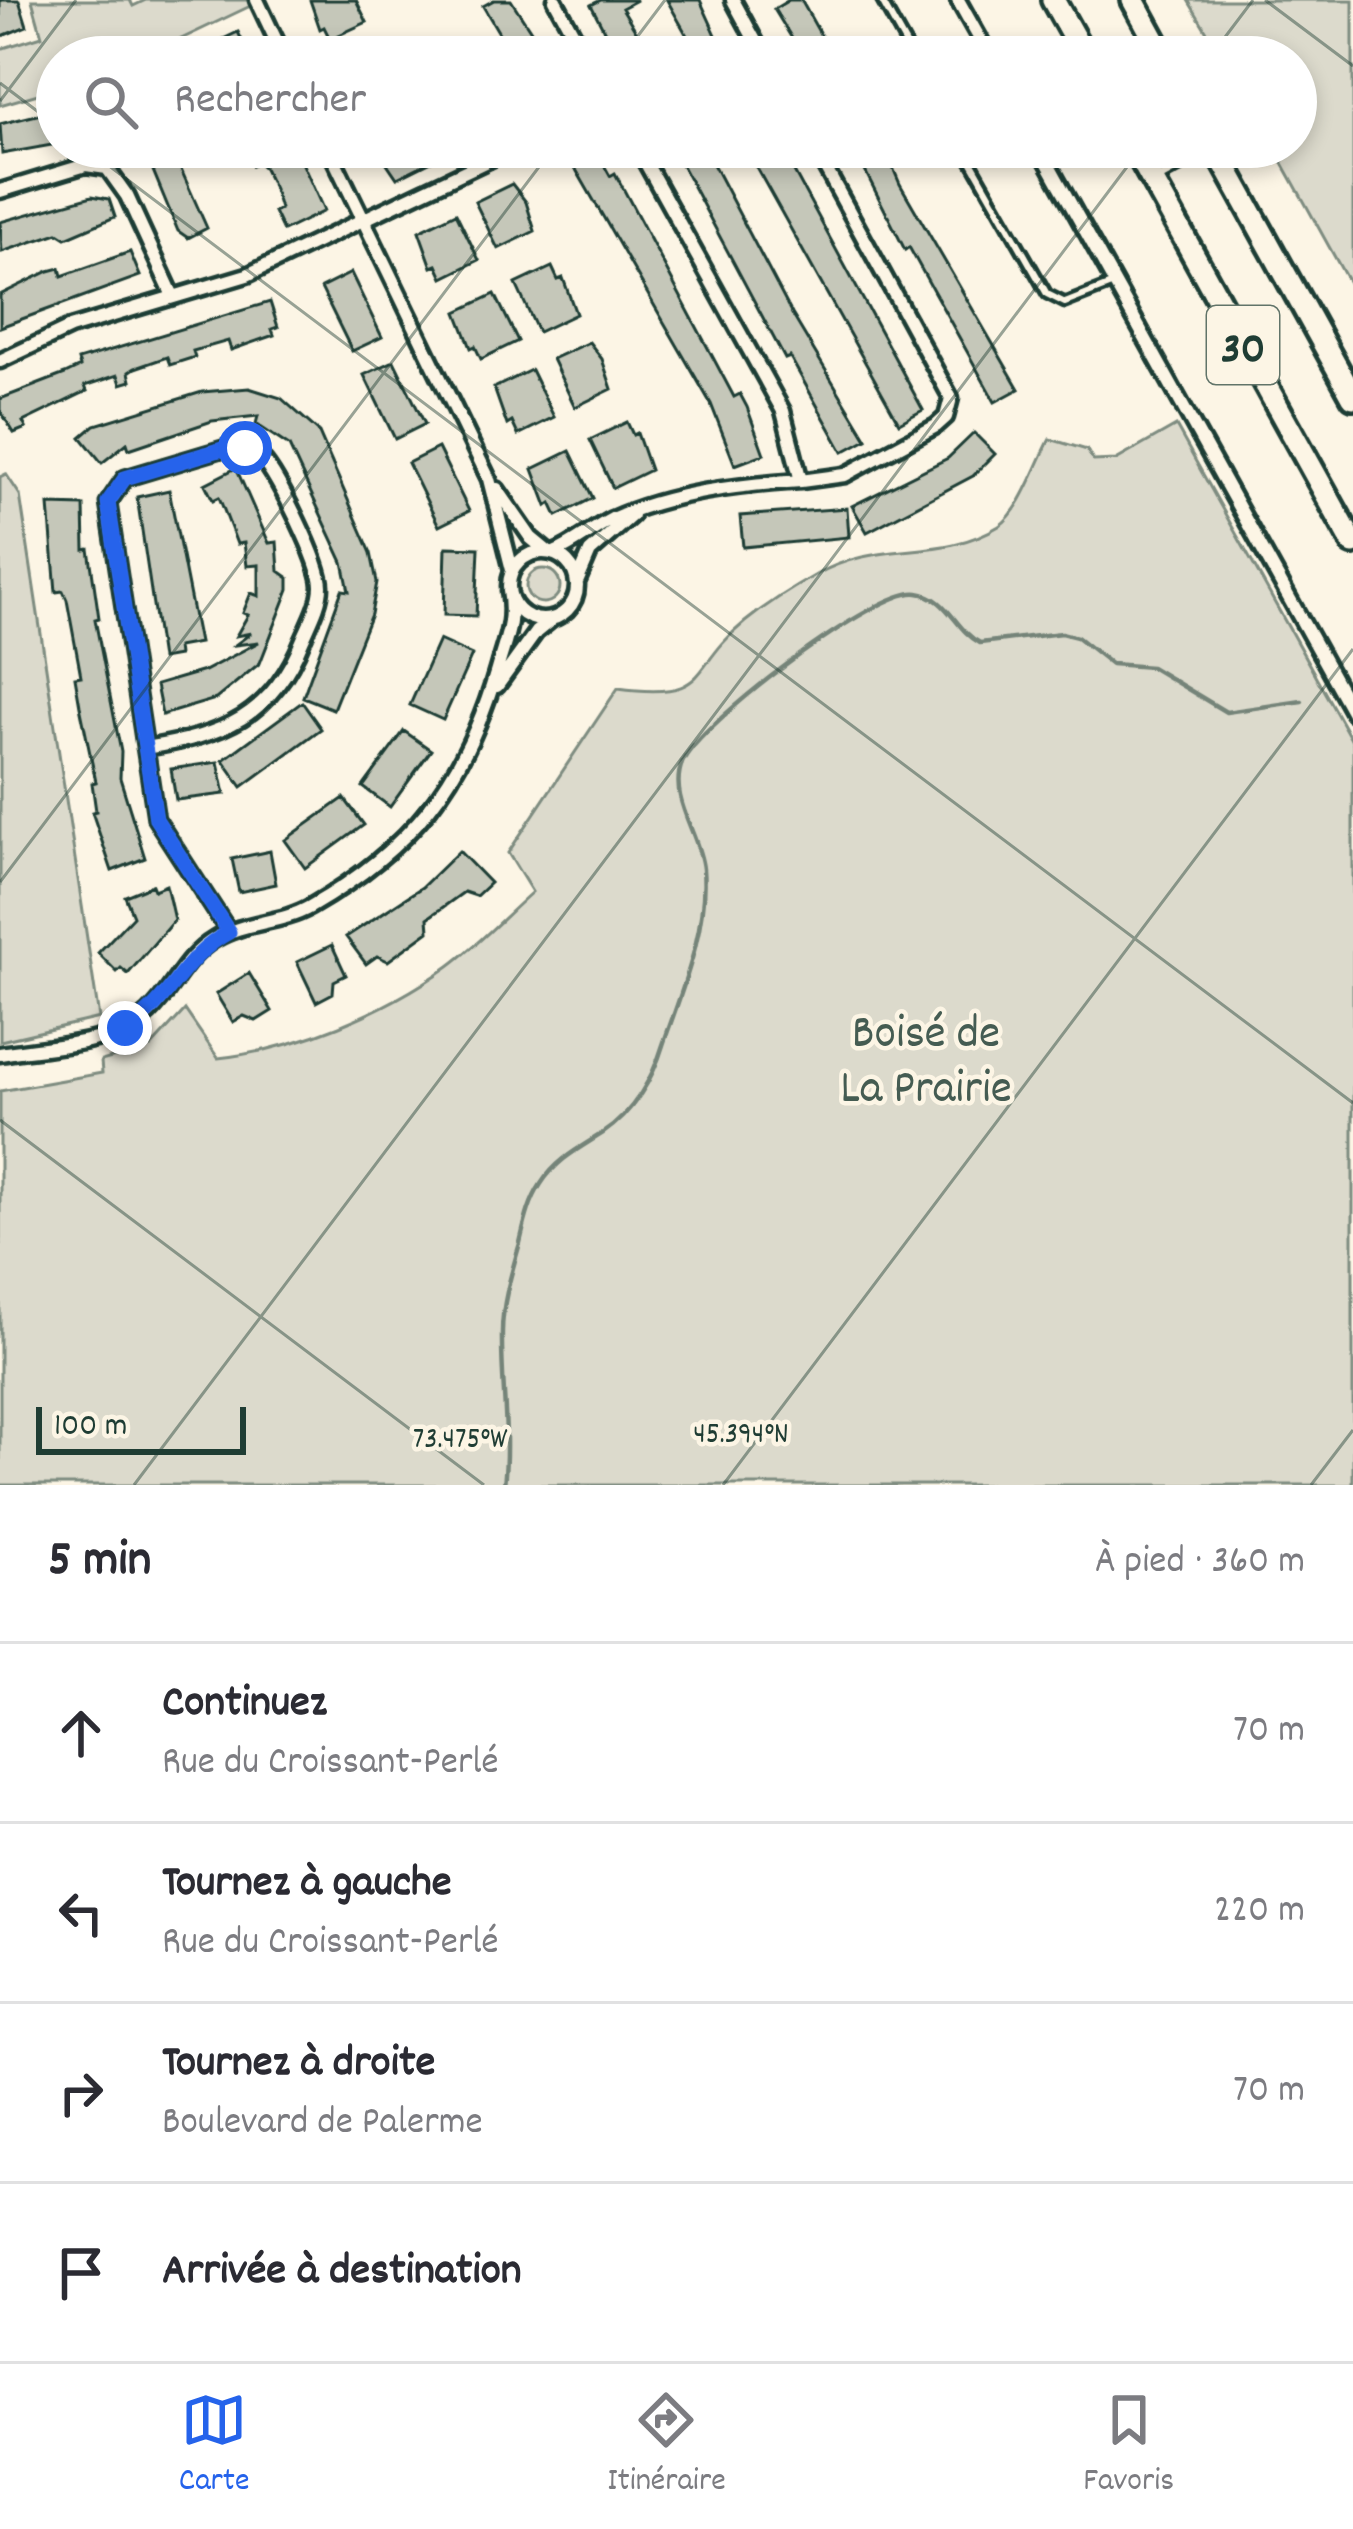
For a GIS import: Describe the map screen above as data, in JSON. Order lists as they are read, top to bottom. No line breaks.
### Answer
{"streets":{"highway":["30"]},"parks":["Boisé de La Prairie"],"scale_bar":"100 m","page":{"search":"Rechercher","scale":"100 m","heading":["5 min","À pied · 360 m"],"list":[["Continuez","Rue du Croissant-Perlé","70 m"],["Tournez à gauche","Rue du Croissant-Perlé","220 m"],["Tournez à droite","Boulevard de Palerme","70 m"],"Arrivée à destination"],"nav":["Carte","Itinéraire","Favoris"]},"coordinates":["45.394°N","73.475°W"]}
